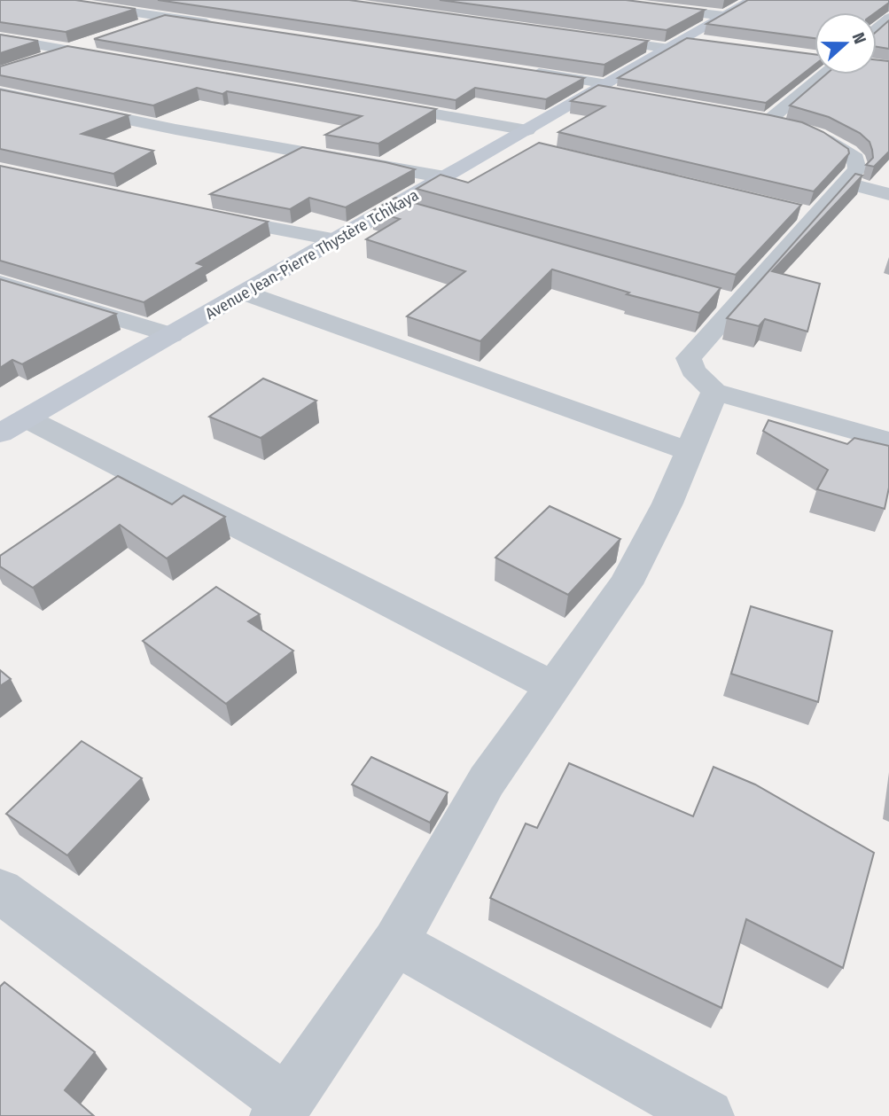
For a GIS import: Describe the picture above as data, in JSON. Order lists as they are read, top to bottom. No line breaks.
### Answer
{"streets":{"street":["Avenue Jean-Pierre Thystère Tchikaya"]},"north":"right"}
